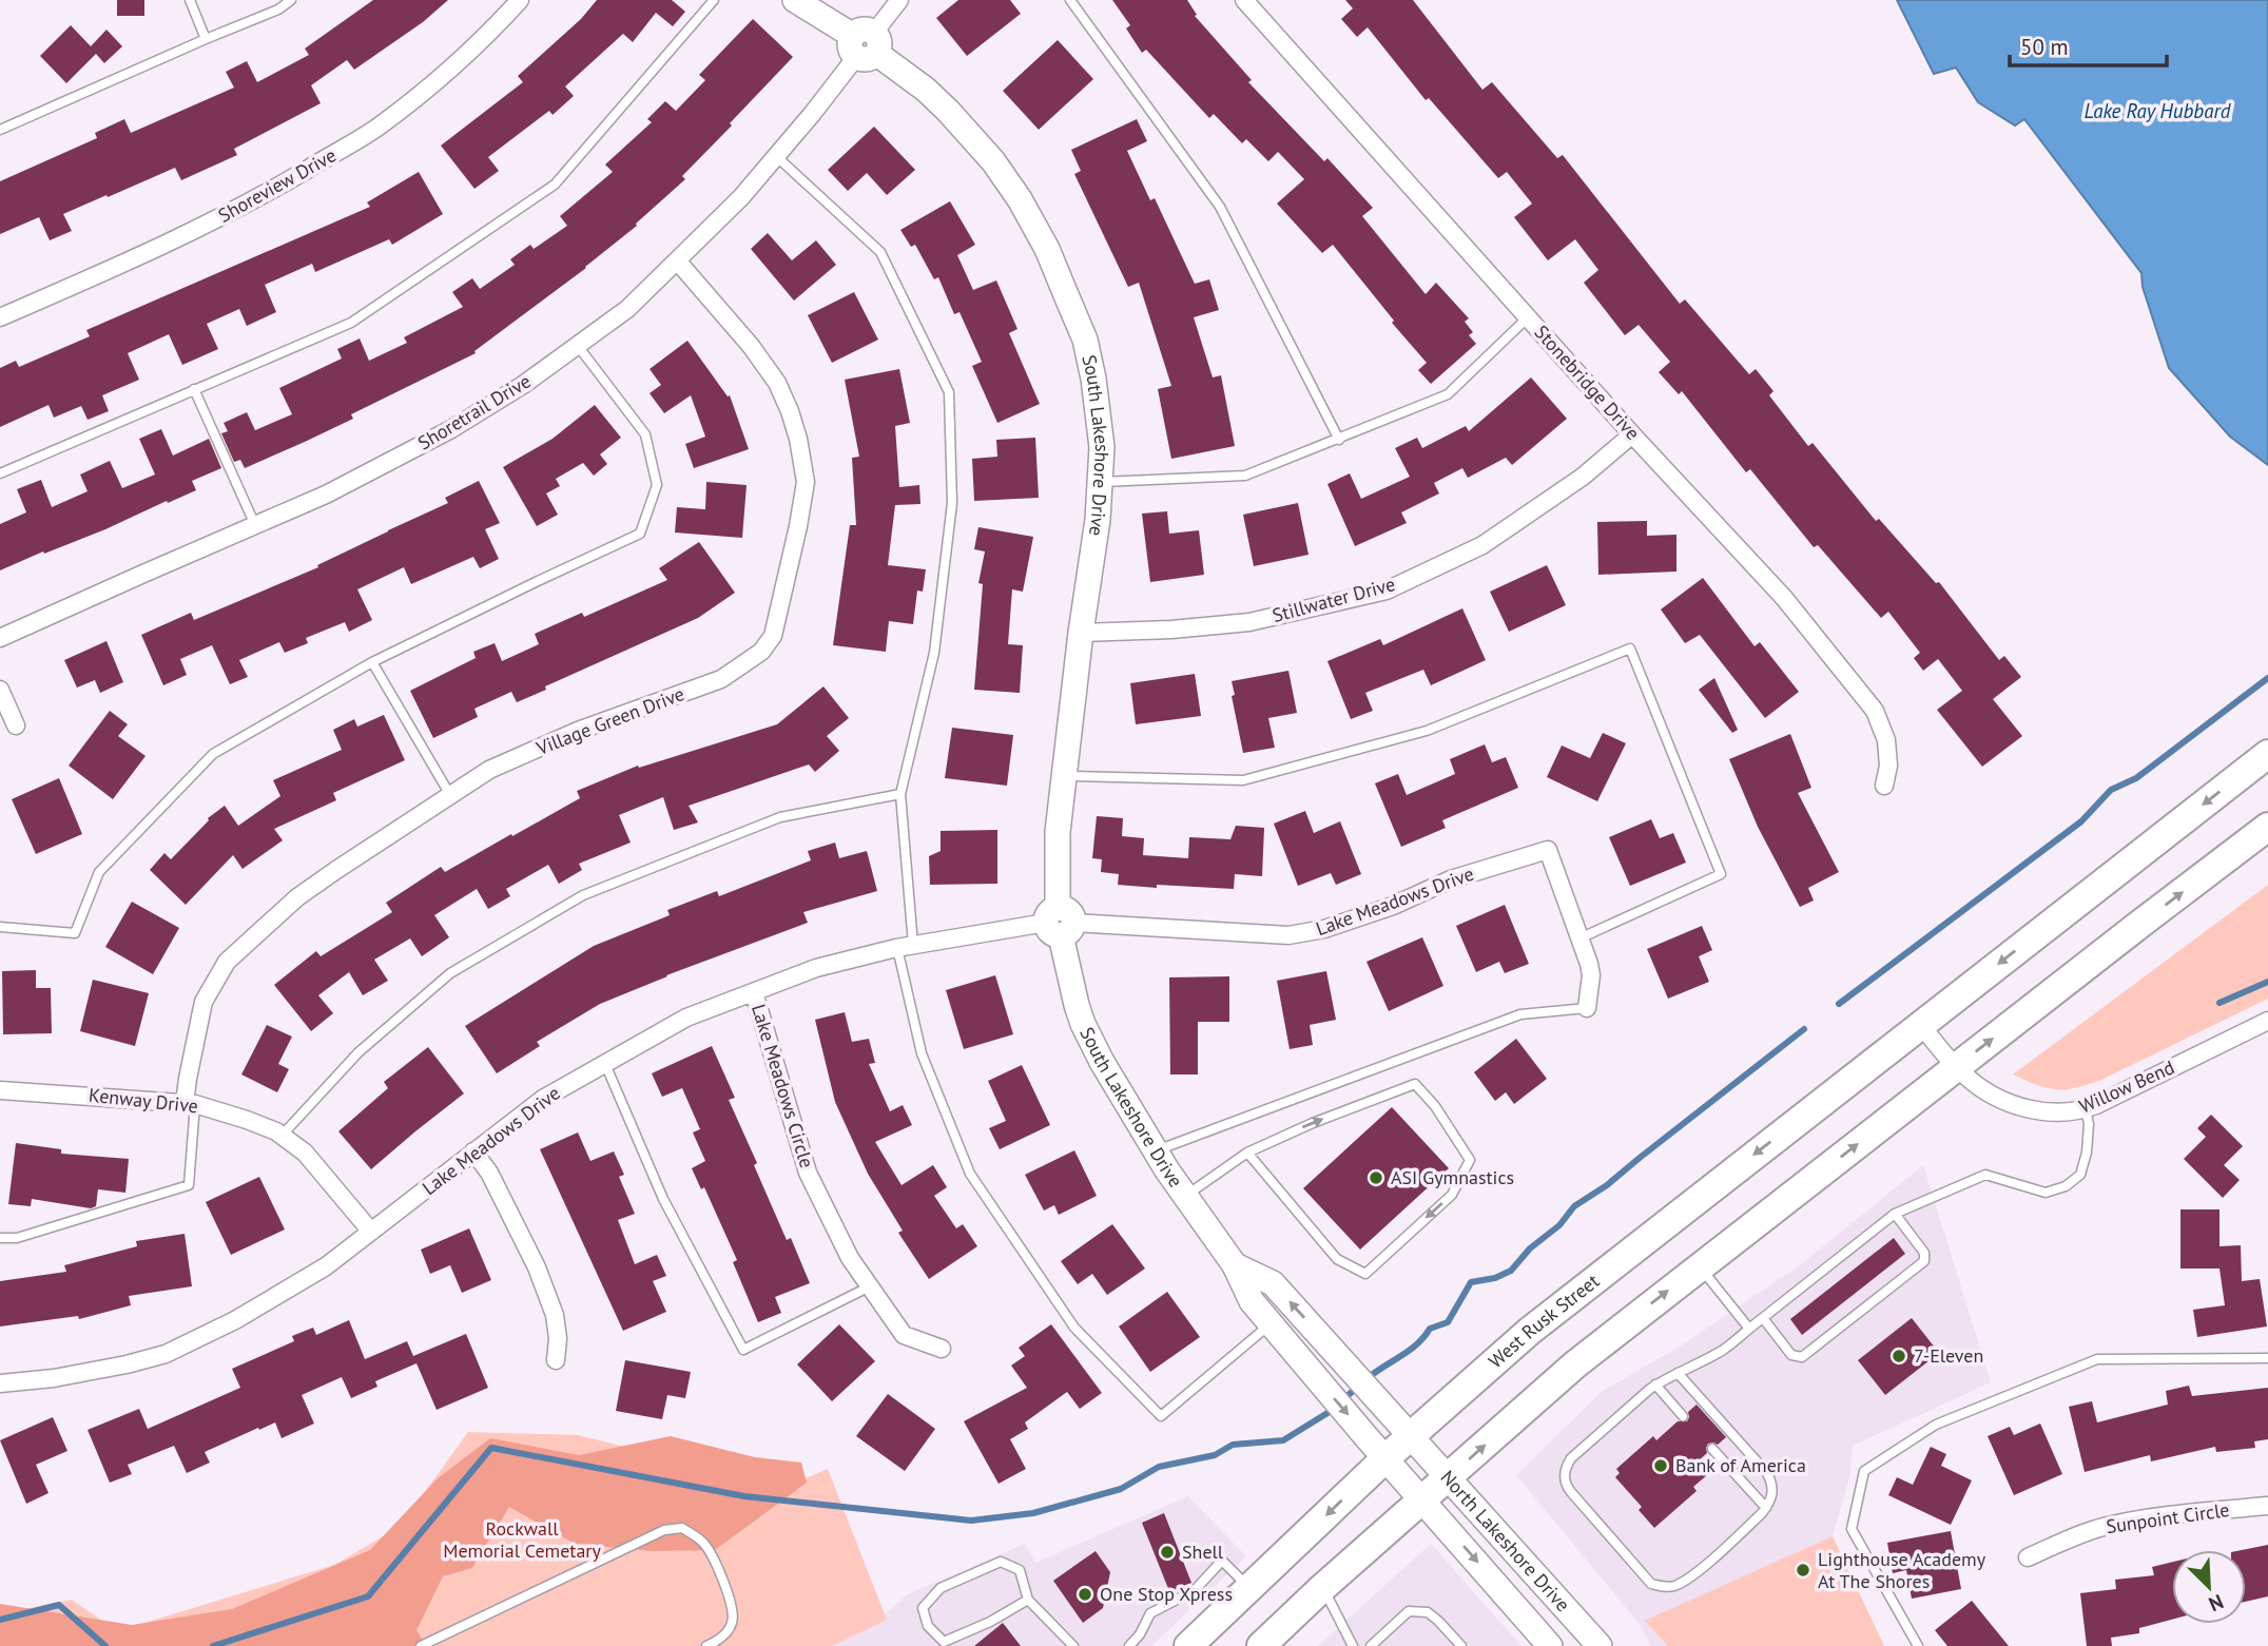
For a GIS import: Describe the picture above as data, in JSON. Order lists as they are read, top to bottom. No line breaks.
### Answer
{"streets":{"main road":["West Rusk Street"],"street":["Shoreview Drive","Stonebridge Drive","Shoretrail Drive","South Lakeshore Drive","Stillwater Drive","Village Green Drive","Lake Meadows Drive","Lake Meadows Circle","Willow Bend","Kenway Drive","Sunpoint Circle","North Lakeshore Drive"]},"crossings":[["Stonebridge Drive","Stillwater Drive"],["Shoretrail Drive","South Lakeshore Drive"],["Shoretrail Drive","Village Green Drive"],["South Lakeshore Drive","Stillwater Drive"],["South Lakeshore Drive","Lake Meadows Drive"],["South Lakeshore Drive","West Rusk Street"],["South Lakeshore Drive","North Lakeshore Drive"],["Village Green Drive","Kenway Drive"],["Lake Meadows Drive","Lake Meadows Circle"],["Lake Meadows Drive","Kenway Drive"],["Willow Bend","West Rusk Street"],["West Rusk Street","North Lakeshore Drive"]],"water":["Lake Ray Hubbard"],"parks":["Rockwall Memorial Cemetary"],"places":["ASI Gymnastics","7-Eleven","Bank of America","Shell","Lighthouse Academy At The Shores","One Stop Xpress"],"scale_bar":"50 m","north":"bottom right"}
